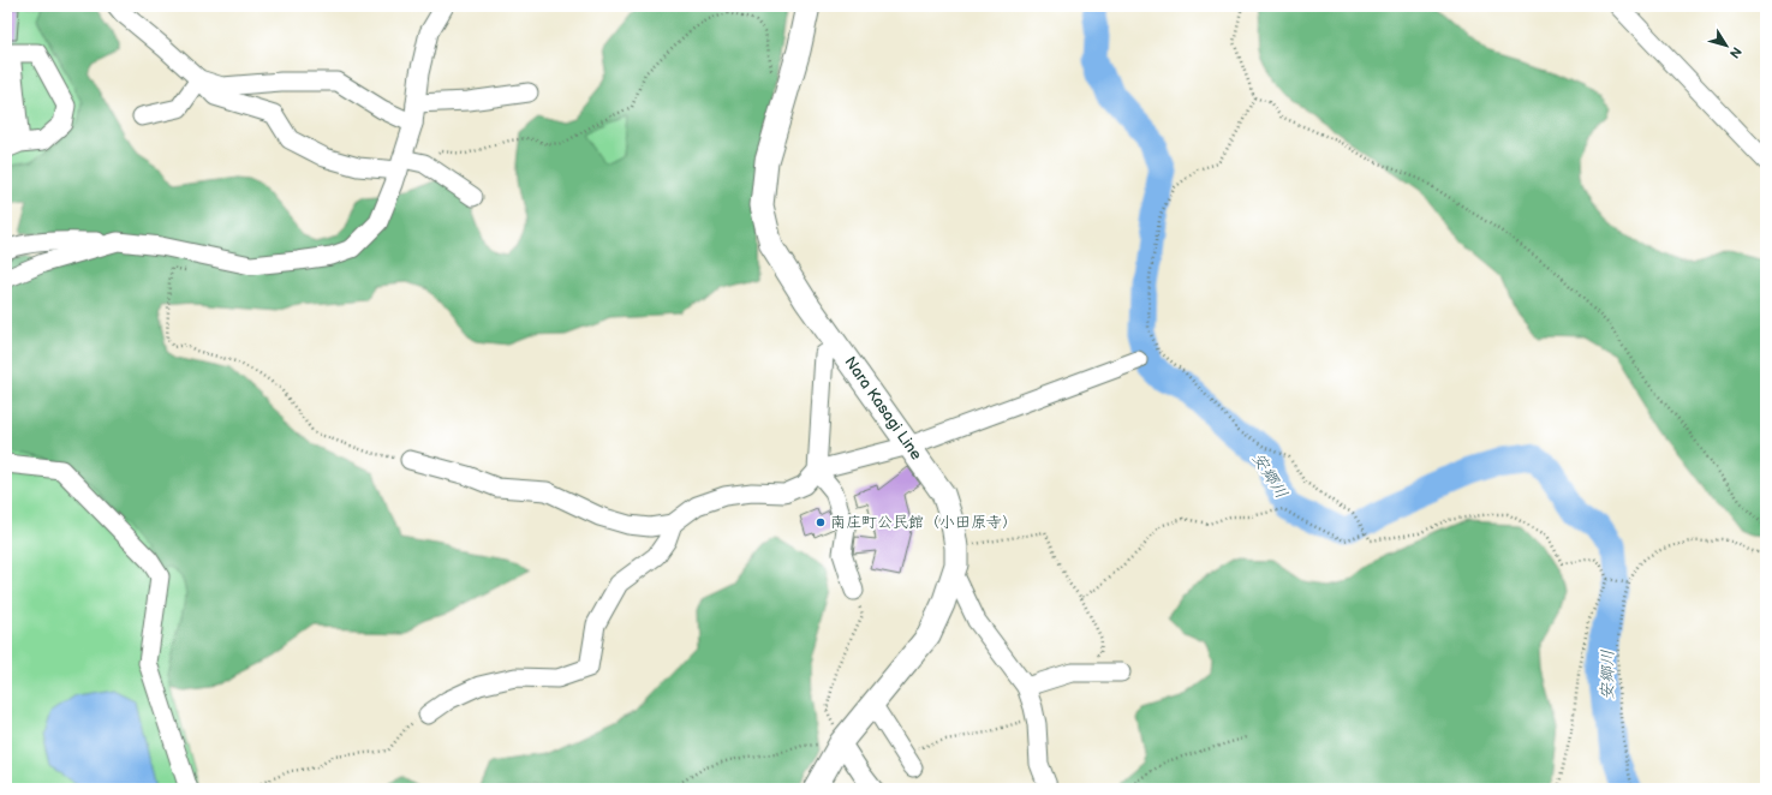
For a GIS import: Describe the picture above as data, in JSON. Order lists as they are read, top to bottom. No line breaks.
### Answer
{"streets":{"main road":["Nara Kasagi Line"]},"water":["安郷川"],"places":["南庄町公民館（小田原寺）"],"north":"bottom right"}
